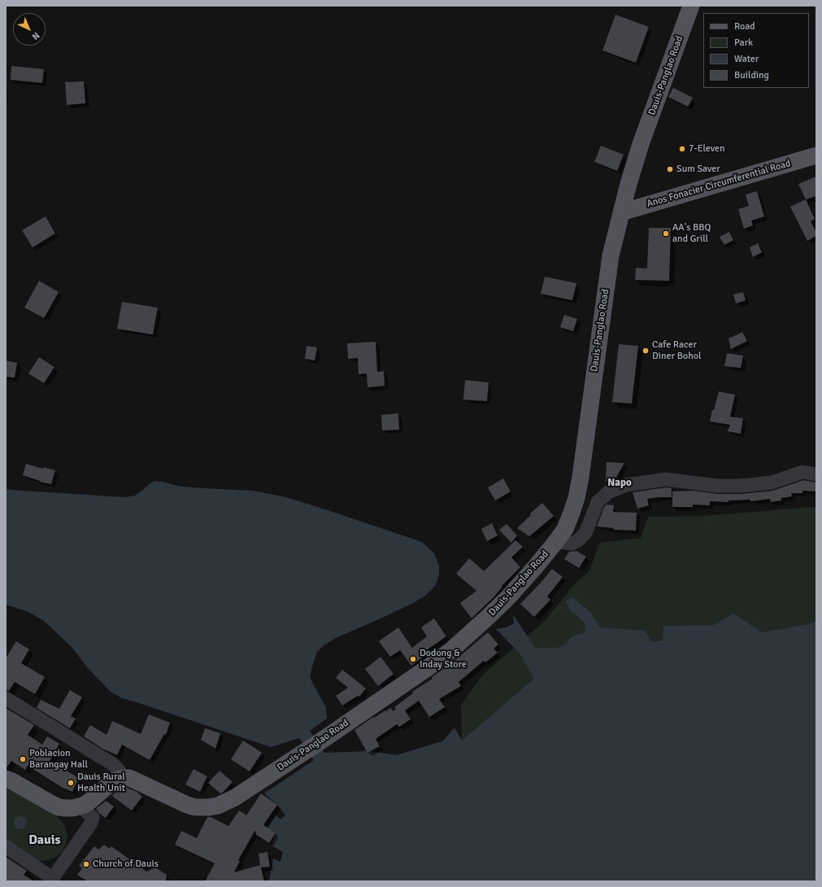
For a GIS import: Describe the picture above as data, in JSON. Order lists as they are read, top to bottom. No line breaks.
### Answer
{"streets":{"main road":["Dauis-Panglao Road","Anos Fonacier Circumferential Road"]},"crossings":[["Dauis-Panglao Road","Anos Fonacier Circumferential Road"]],"districts":["Napo","Dauis"],"places":["7-Eleven","Sum Saver","AA's BBQ and Grill","Cafe Racer Diner Bohol","Dodong & Inday Store","Poblacion Barangay Hall","Dauis Rural Health Unit","Church of Dauis"],"legend":["Road","Park","Water","Building"],"north":"bottom right"}
